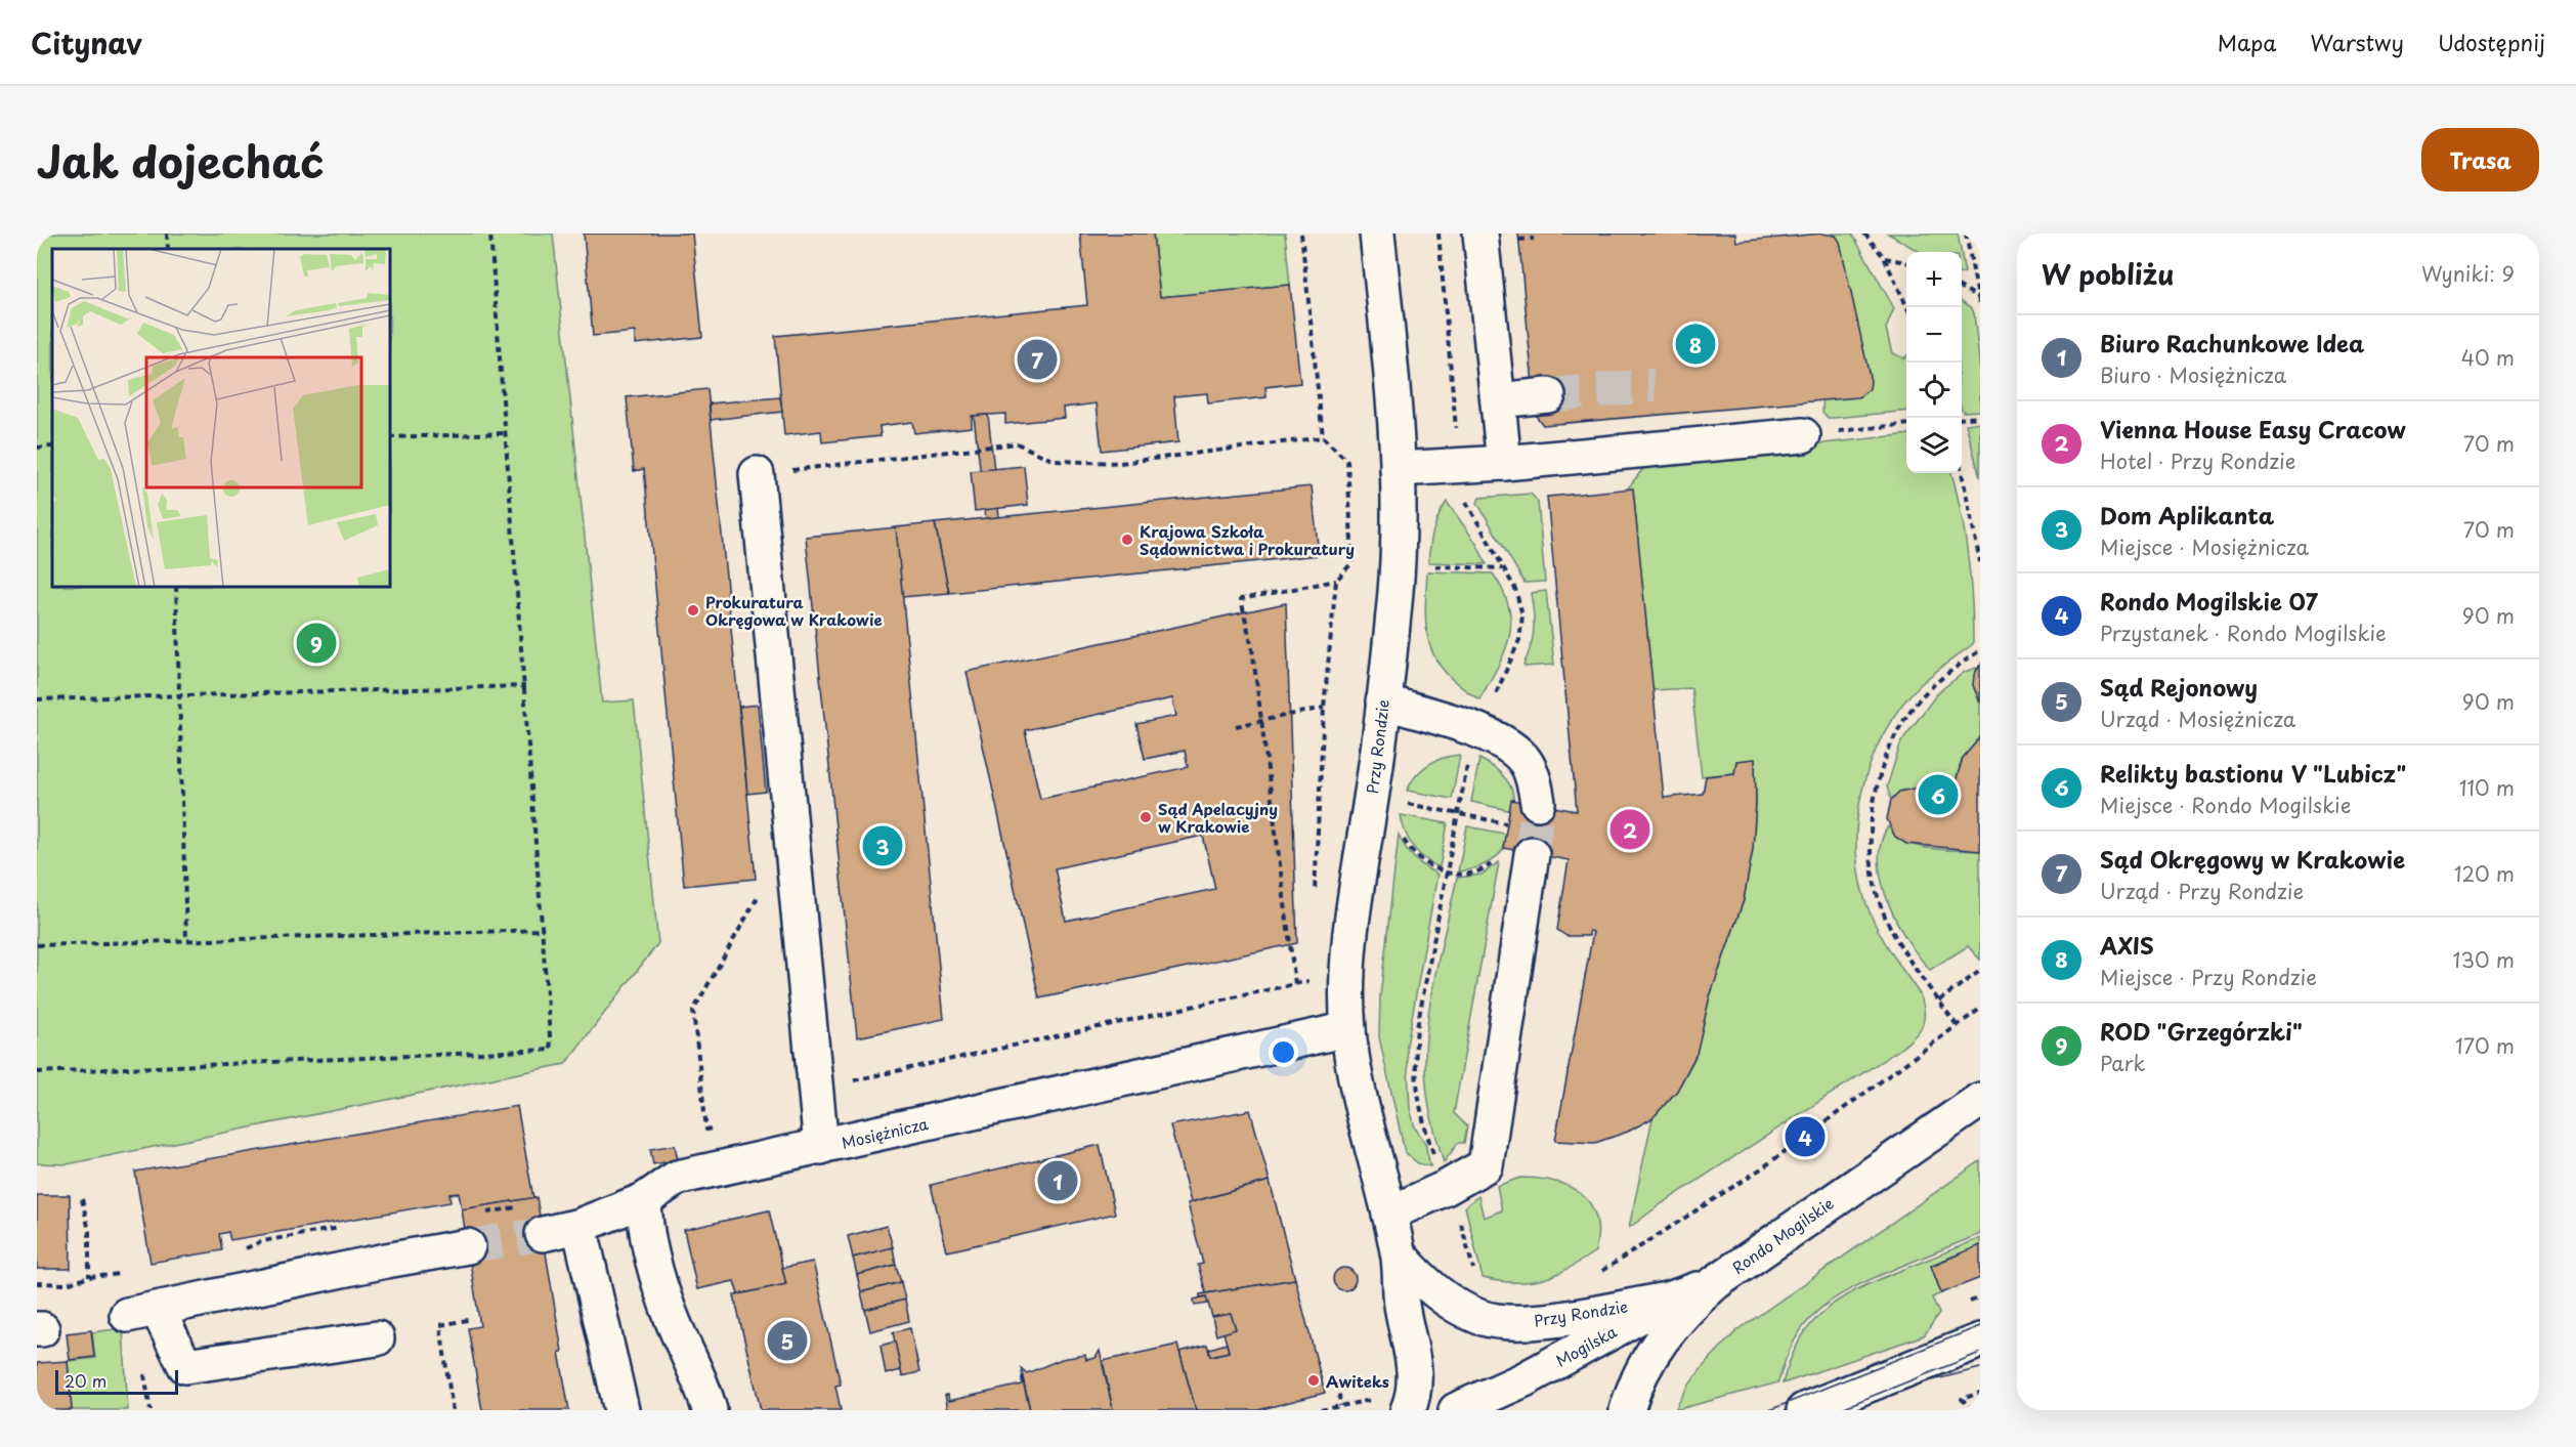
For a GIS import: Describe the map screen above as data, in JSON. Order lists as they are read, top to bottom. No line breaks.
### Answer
{"streets":{"street":["Przy Rondzie","Mosiężnicza","Rondo Mogilskie","Mogilska"]},"crossings":[["Przy Rondzie","Mosiężnicza"],["Przy Rondzie","Mogilska"],["Rondo Mogilskie","Mogilska"]],"places":["Krajowa Szkoła Sądownictwa i Prokuratury","Prokuratura Okręgowa w Krakowie","Sąd Apelacyjny w Krakowie","Awiteks"],"scale_bar":"20 m","page":{"header":"Citynav","nav":["Mapa","Warstwy","Udostępnij"],"title":"Jak dojechać","buttons":"Trasa","heading":["W pobliżu","Wyniki: 9"],"map_buttons":["+","−"],"list":[{"mark":"1","name":"Biuro Rachunkowe Idea","note":"Biuro · Mosiężnicza","value":"40 m"},{"mark":"2","name":"Vienna House Easy Cracow","note":"Hotel · Przy Rondzie","value":"70 m"},{"mark":"3","name":"Dom Aplikanta","note":"Miejsce · Mosiężnicza","value":"70 m"},{"mark":"4","name":"Rondo Mogilskie 07","note":"Przystanek · Rondo Mogilskie","value":"90 m"},{"mark":"5","name":"Sąd Rejonowy","note":"Urząd · Mosiężnicza","value":"90 m"},{"mark":"6","name":"Relikty bastionu V \"Lubicz\"","note":"Miejsce · Rondo Mogilskie","value":"110 m"},{"mark":"7","name":"Sąd Okręgowy w Krakowie","note":"Urząd · Przy Rondzie","value":"120 m"},{"mark":"8","name":"AXIS","note":"Miejsce · Przy Rondzie","value":"130 m"},{"mark":"9","name":"ROD \"Grzegórzki\"","note":"Park","value":"170 m"}],"pins":["8","7","9","6","2","3","4","1","5"],"scale":"20 m"}}
